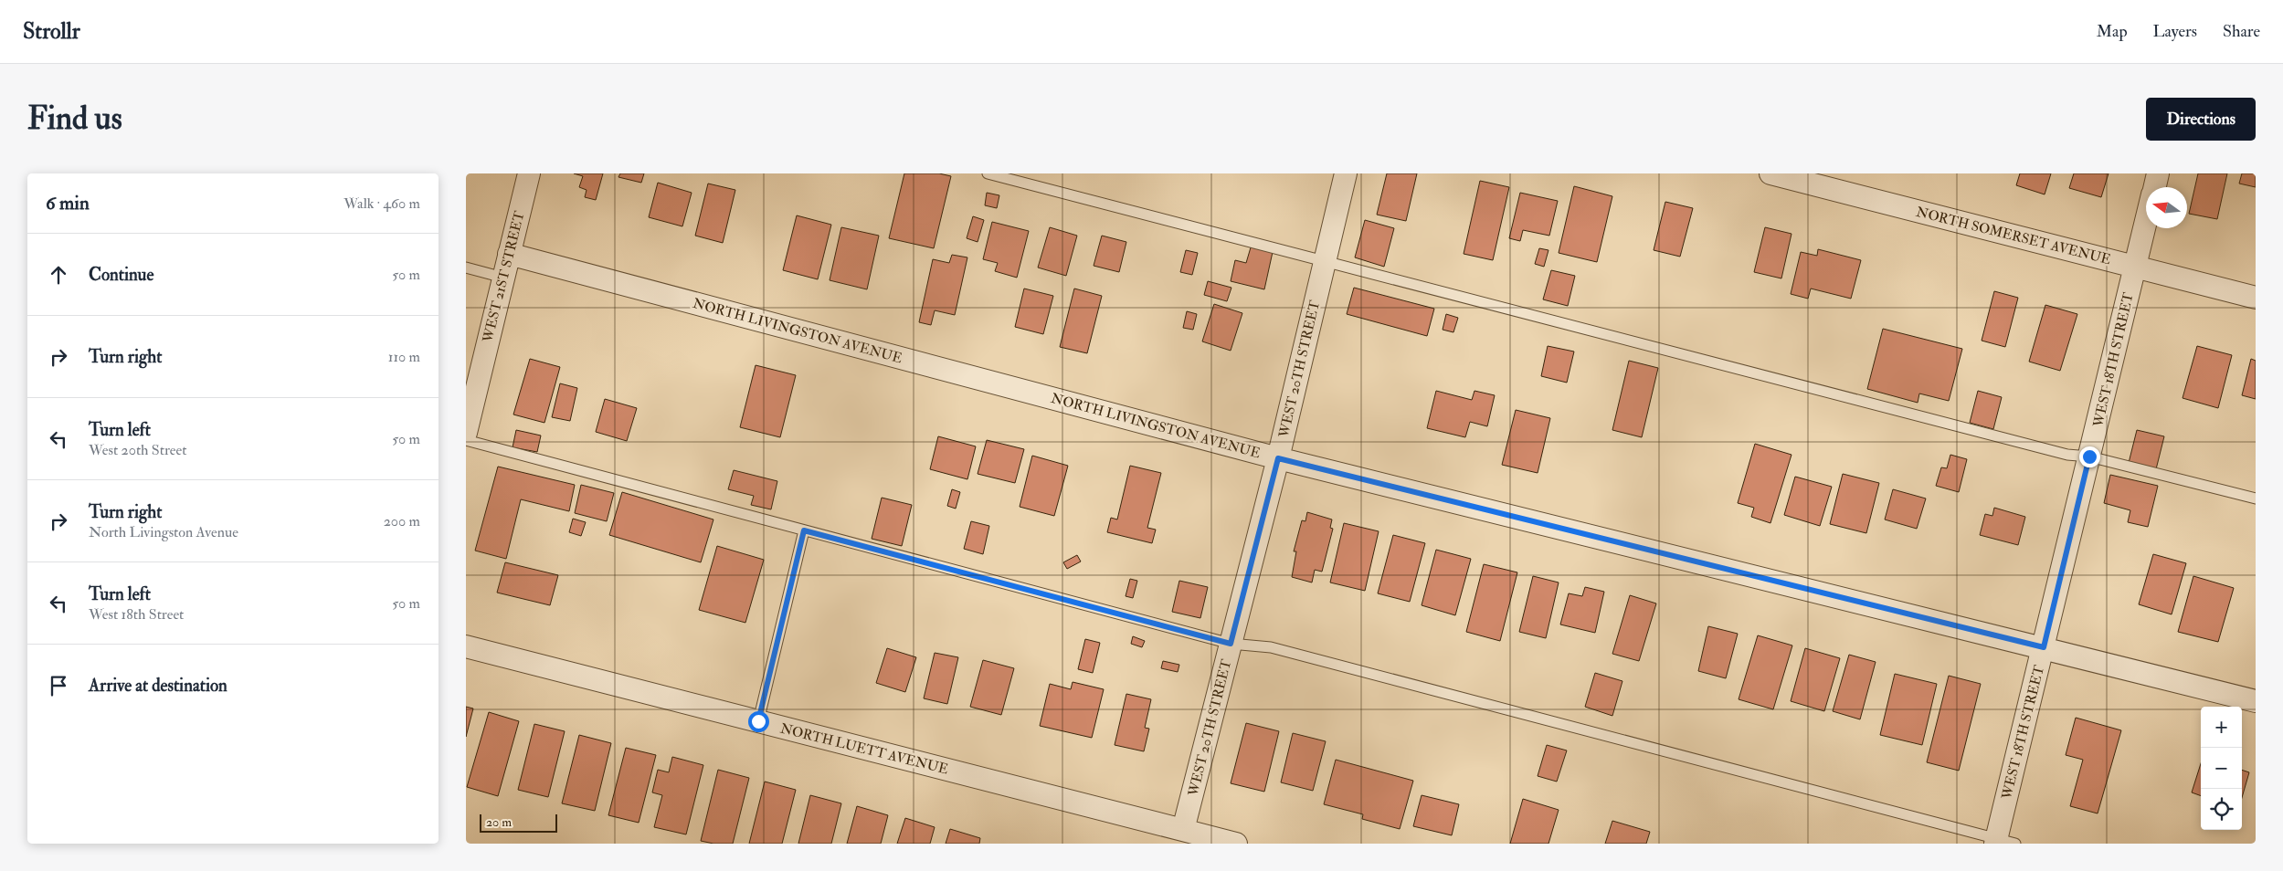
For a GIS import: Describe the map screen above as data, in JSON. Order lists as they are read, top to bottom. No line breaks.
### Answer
{"streets":{"street":["NORTH SOMERSET AVENUE","WEST 21ST STREET","NORTH LIVINGSTON AVENUE","WEST 18TH STREET","WEST 20TH STREET","NORTH LUETT AVENUE"]},"crossings":[["NORTH SOMERSET AVENUE","WEST 18TH STREET"],["WEST 21ST STREET","NORTH LIVINGSTON AVENUE"],["NORTH LIVINGSTON AVENUE","WEST 18TH STREET"],["NORTH LIVINGSTON AVENUE","WEST 20TH STREET"],["WEST 20TH STREET","NORTH LUETT AVENUE"]],"scale_bar":"20 m","north":"left","page":{"header":"Strollr","nav":["Map","Layers","Share"],"buttons":"Directions","title":"Find us","heading":["6 min","Walk · 460 m"],"list":[["Continue","50 m"],["Turn right","110 m"],["Turn left","West 20th Street","50 m"],["Turn right","North Livingston Avenue","200 m"],["Turn left","West 18th Street","50 m"],"Arrive at destination"],"map_buttons":["+","−"],"scale":"20 m"}}
